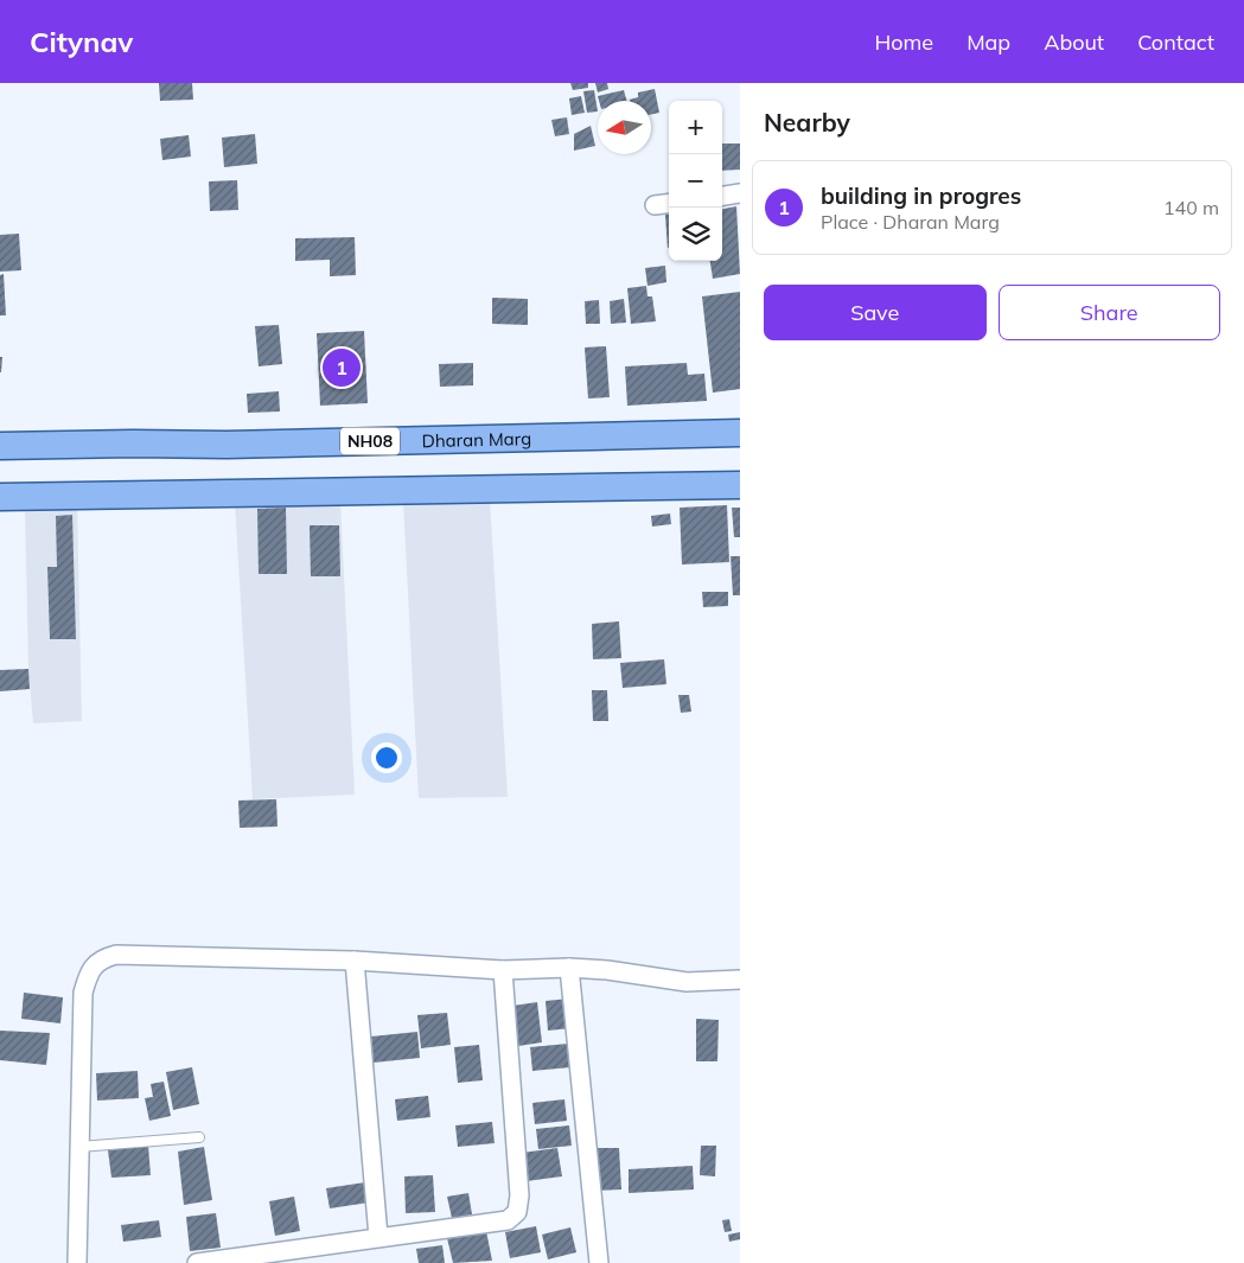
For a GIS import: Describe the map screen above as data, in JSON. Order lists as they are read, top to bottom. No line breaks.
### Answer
{"streets":{"main road":["Dharan Marg","NH08"]},"north":"left","page":{"header":"Citynav","nav":["Home","Map","About","Contact"],"heading":"Nearby","map_buttons":["+","−"],"list":[{"mark":"1","name":"building in progres","note":"Place · Dharan Marg","value":"140 m"}],"buttons":["Save","Share"],"pins":"1"}}
